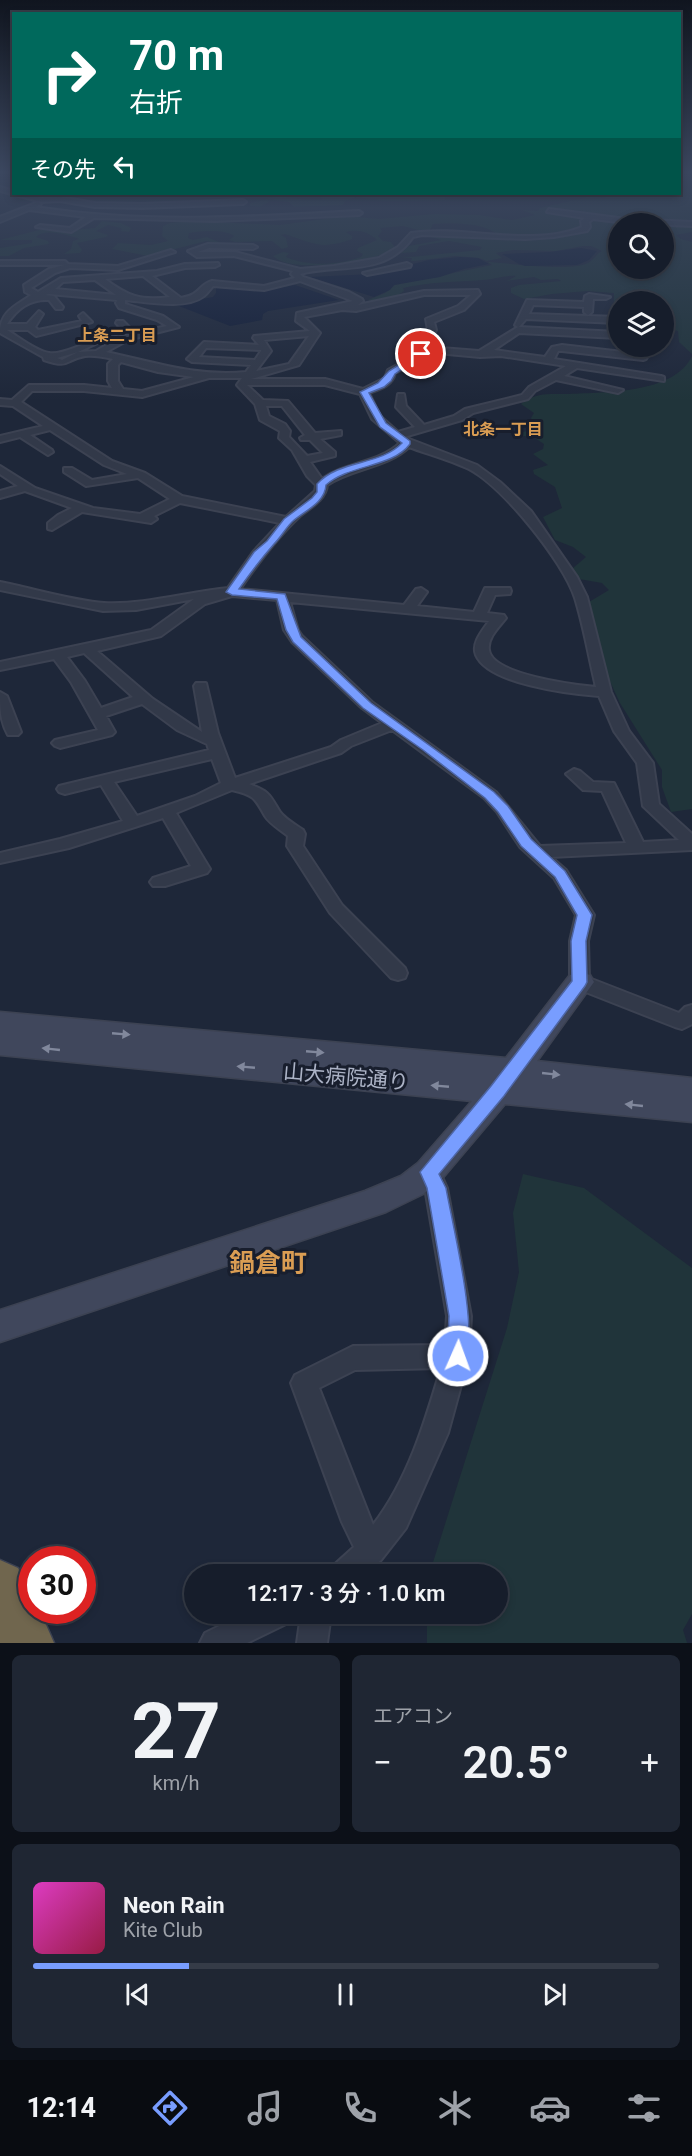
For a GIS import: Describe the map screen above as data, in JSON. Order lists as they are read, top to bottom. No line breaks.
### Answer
{"streets":{"street":["山大病院通り"]},"districts":["上条二丁目","北条一丁目","鍋倉町"],"page":{"turn":["70 m","右折"],"then":"その先","limit":"30","trip":"12:17 · 3 分 · 1.0 km","tile":[["27","km/h"],"エアコン"],"heat":["−","20.5°","+"],"song":["Neon Rain","Kite Club"],"tabs":"12:14"}}
